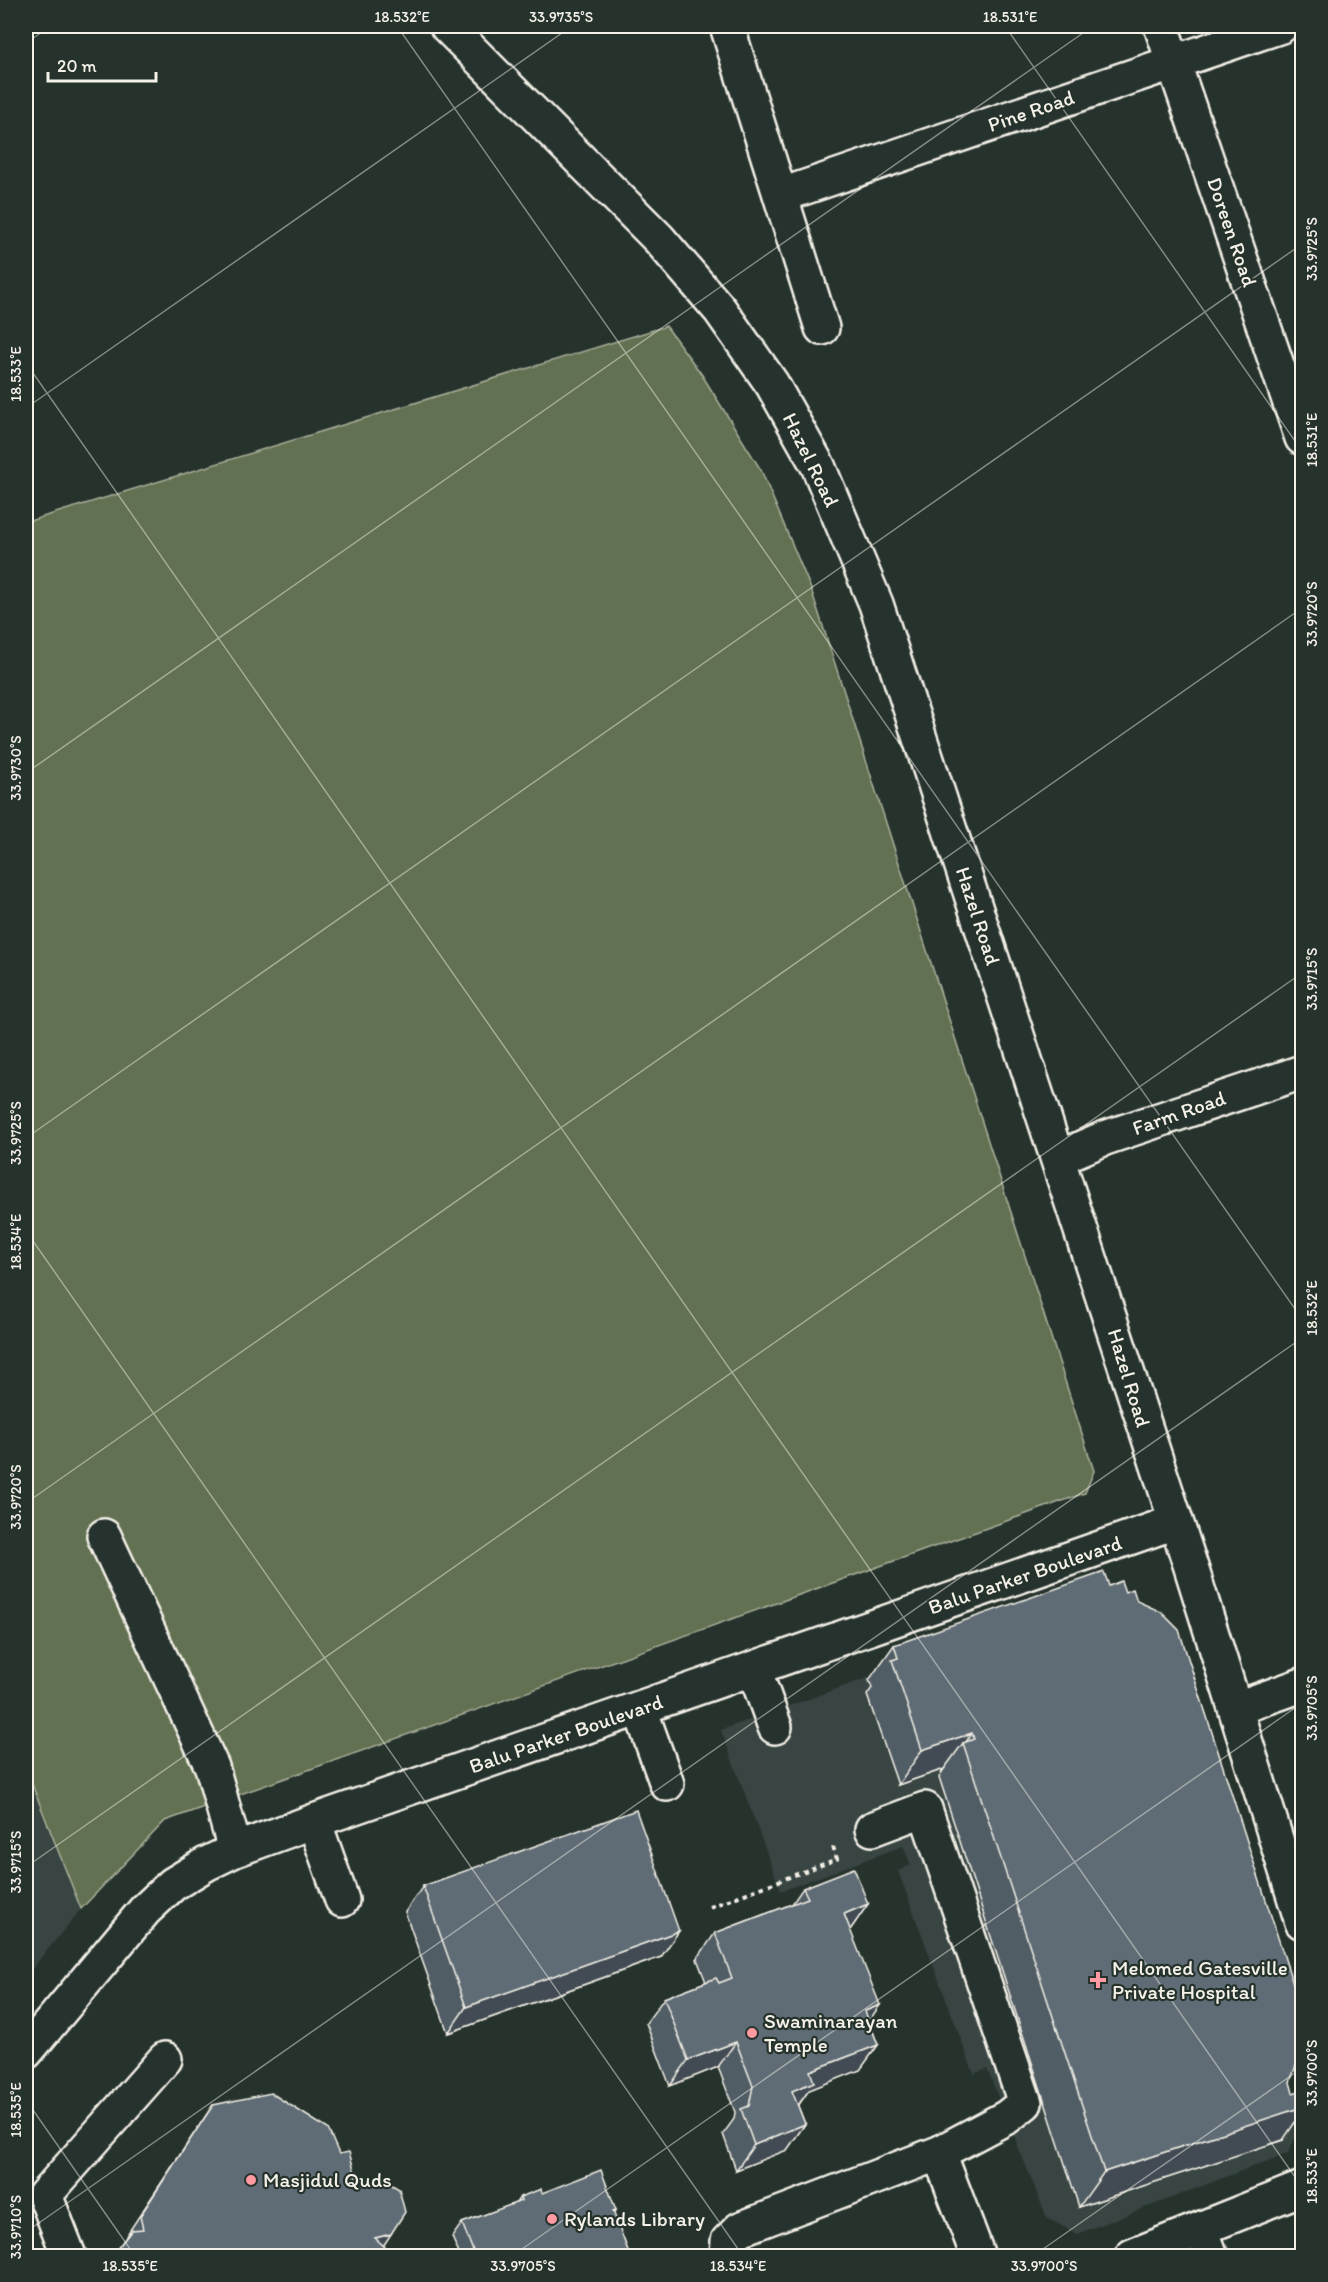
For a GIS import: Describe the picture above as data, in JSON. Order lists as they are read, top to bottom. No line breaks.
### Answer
{"streets":{"street":["Pine Road","Doreen Road","Hazel Road","Farm Road","Balu Parker Boulevard"]},"crossings":[["Pine Road","Doreen Road"],["Hazel Road","Farm Road"],["Hazel Road","Balu Parker Boulevard"]],"places":{"health":["Melomed Gatesville Private Hospital"],"other":["Swaminarayan Temple","Masjidul Quds","Rylands Library"]},"scale_bar":"20 m","coordinates":["18.532°E","33.9735°S","18.531°E","33.9725°S","18.533°E","33.9720°S","33.9730°S","33.9715°S","18.534°E","33.9705°S","33.9700°S","18.535°E","33.9710°S"]}
